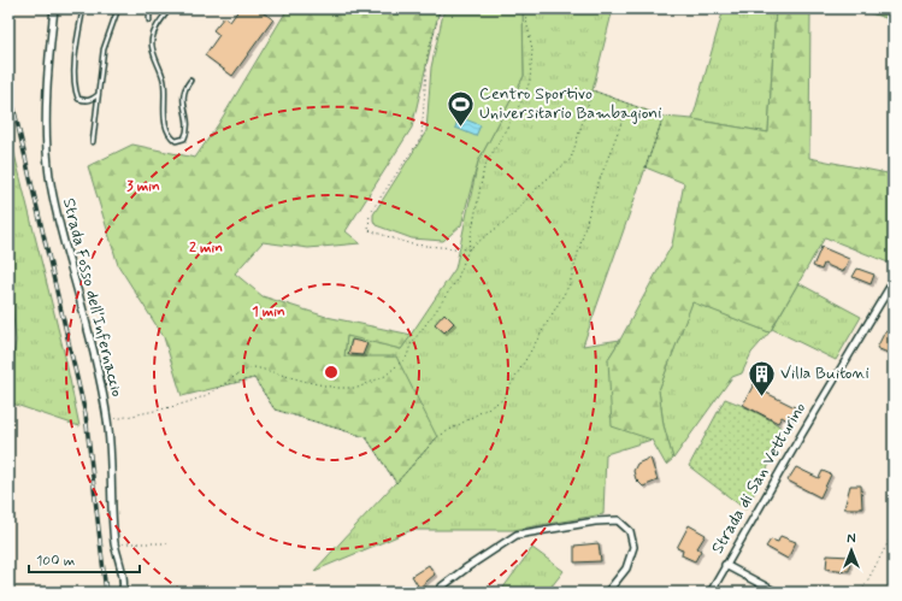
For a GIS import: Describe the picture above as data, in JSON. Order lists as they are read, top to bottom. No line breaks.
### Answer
{"streets":{"street":["Strada Fosso dell'Infernaccio","Strada di San Vetturino"]},"places":{"sports":["Centro Sportivo Universitario Bambagioni"],"building":["Villa Buitoni"]},"scale_bar":"100 m","north":"top","rings":["3 min","2 min","1 min"]}
